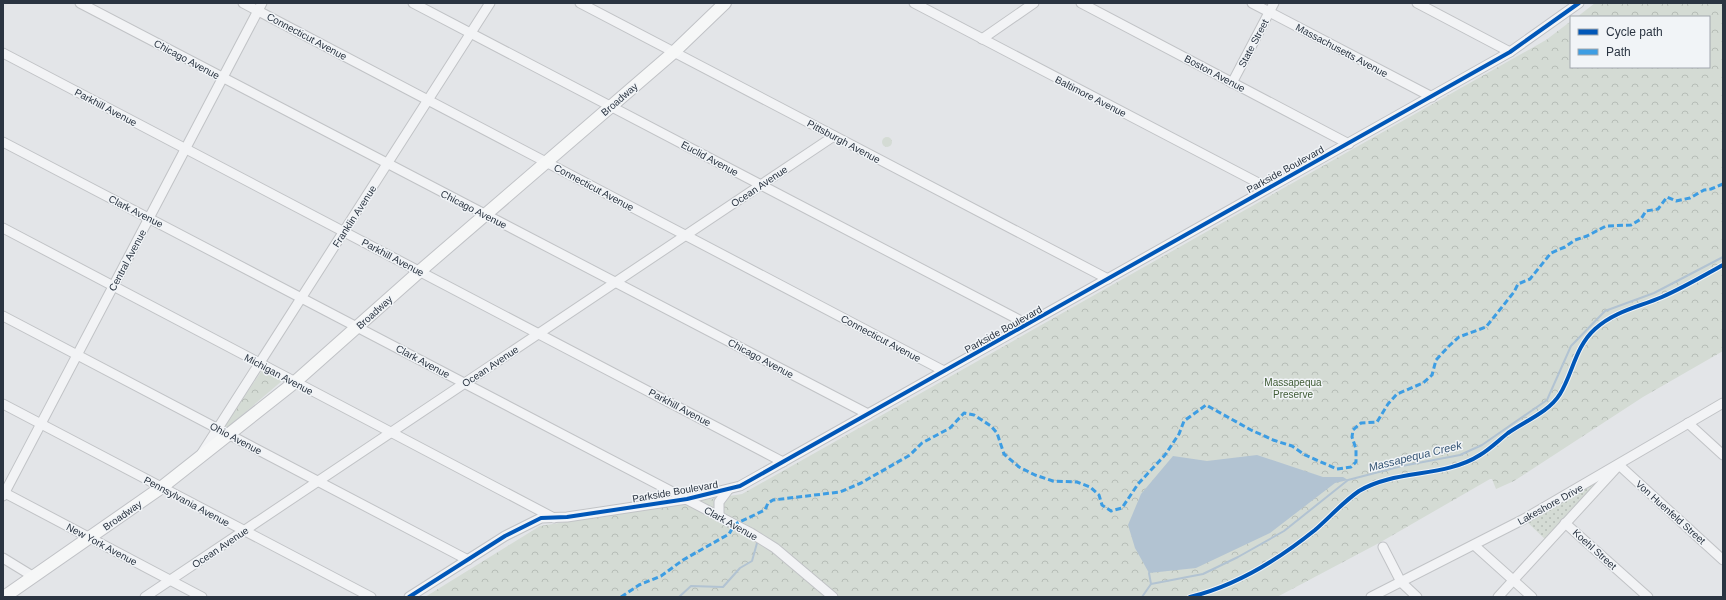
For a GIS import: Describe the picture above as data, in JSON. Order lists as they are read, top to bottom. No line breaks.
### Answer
{"streets":{"main road":["Broadway"],"street":["Connecticut Avenue","State Street","Massachusetts Avenue","Chicago Avenue","Boston Avenue","Baltimore Avenue","Parkhill Avenue","Pittsburgh Avenue","Euclid Avenue","Parkside Boulevard","Ocean Avenue","Clark Avenue","Franklin Avenue","Central Avenue","Michigan Avenue","Ohio Avenue","Pennsylvania Avenue","Lakeshore Drive","Von Huenfeld Street","New York Avenue","Koehl Street"]},"crossings":[["Connecticut Avenue","Broadway"],["Connecticut Avenue","Parkside Boulevard"],["Connecticut Avenue","Ocean Avenue"],["Connecticut Avenue","Franklin Avenue"],["Connecticut Avenue","Central Avenue"],["State Street","Massachusetts Avenue"],["State Street","Boston Avenue"],["Massachusetts Avenue","Parkside Boulevard"],["Chicago Avenue","Broadway"],["Chicago Avenue","Parkside Boulevard"],["Chicago Avenue","Ocean Avenue"],["Chicago Avenue","Franklin Avenue"],["Chicago Avenue","Central Avenue"],["Boston Avenue","Parkside Boulevard"],["Baltimore Avenue","Parkside Boulevard"],["Broadway","Parkhill Avenue"],["Broadway","Pittsburgh Avenue"],["Broadway","Euclid Avenue"],["Broadway","Clark Avenue"],["Broadway","Franklin Avenue"],["Broadway","Michigan Avenue"],["Broadway","Ohio Avenue"],["Broadway","Pennsylvania Avenue"],["Broadway","New York Avenue"],["Parkhill Avenue","Parkside Boulevard"],["Parkhill Avenue","Ocean Avenue"],["Parkhill Avenue","Franklin Avenue"],["Parkhill Avenue","Central Avenue"],["Pittsburgh Avenue","Parkside Boulevard"],["Pittsburgh Avenue","Ocean Avenue"],["Euclid Avenue","Parkside Boulevard"],["Euclid Avenue","Ocean Avenue"],["Euclid Avenue","Franklin Avenue"],["Parkside Boulevard","Clark Avenue"],["Parkside Boulevard","Michigan Avenue"],["Parkside Boulevard","Ohio Avenue"],["Ocean Avenue","Clark Avenue"],["Ocean Avenue","Michigan Avenue"],["Ocean Avenue","Ohio Avenue"],["Ocean Avenue","Pennsylvania Avenue"],["Ocean Avenue","New York Avenue"],["Clark Avenue","Franklin Avenue"],["Clark Avenue","Central Avenue"],["Franklin Avenue","Michigan Avenue"],["Franklin Avenue","Ohio Avenue"],["Central Avenue","Michigan Avenue"],["Central Avenue","Ohio Avenue"],["Central Avenue","Pennsylvania Avenue"],["Central Avenue","New York Avenue"],["Lakeshore Drive","Von Huenfeld Street"],["Lakeshore Drive","Koehl Street"],["Von Huenfeld Street","Koehl Street"]],"water":["Massapequa Creek"],"parks":["Massapequa Preserve"],"legend":["Cycle path","Path"]}
